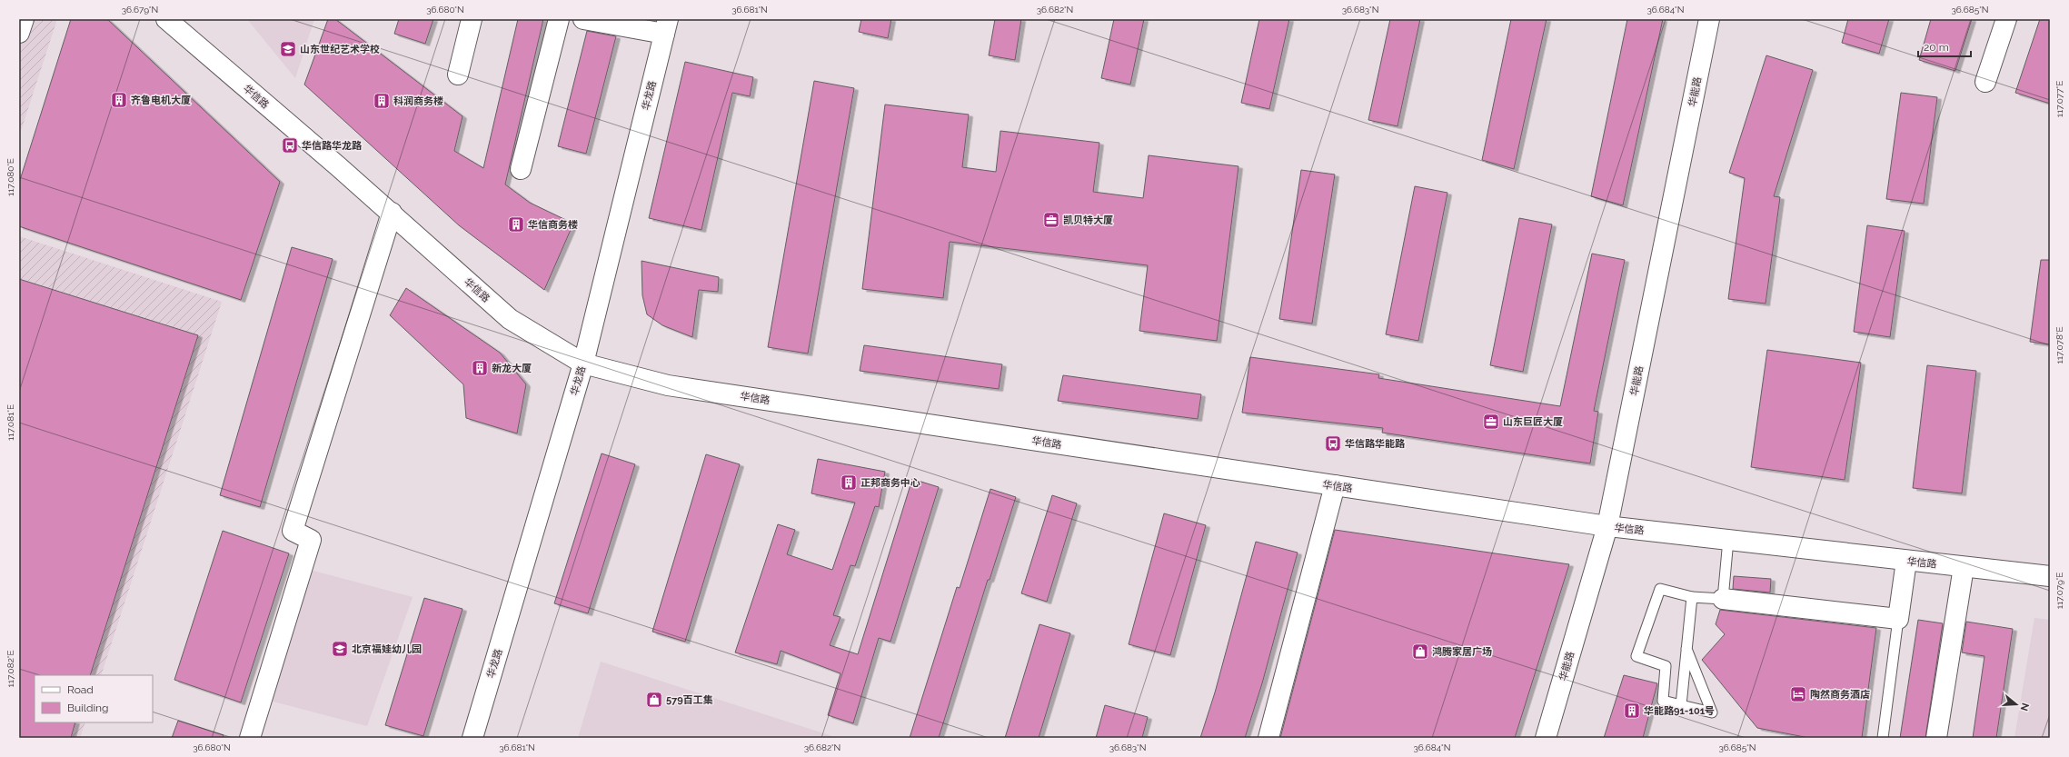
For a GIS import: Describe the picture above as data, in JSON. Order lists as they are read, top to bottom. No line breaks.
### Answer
{"streets":{"main road":["华能路","华龙路","华信路"]},"crossings":[["华能路","华信路"],["华龙路","华信路"]],"places":{"school or university":["山东世纪艺术学校","北京福娃幼儿园"],"building":["齐鲁电机大厦","科润商务楼","华信商务楼","新龙大厦","正邦商务中心","华能路91-101号"],"bus stop":["华信路华龙路","华信路华能路"],"office":["凯贝特大厦","山东巨匠大厦"],"shop":["鸿腾家居广场","579百工集"],"hotel":["陶然商务酒店"]},"legend":["Road","Building"],"scale_bar":"20 m","north":"right","coordinates":["36.679°N","36.680°N","36.681°N","36.682°N","36.683°N","36.684°N","36.685°N","117.077°E","117.080°E","117.078°E","117.081°E","117.079°E","117.082°E"]}
